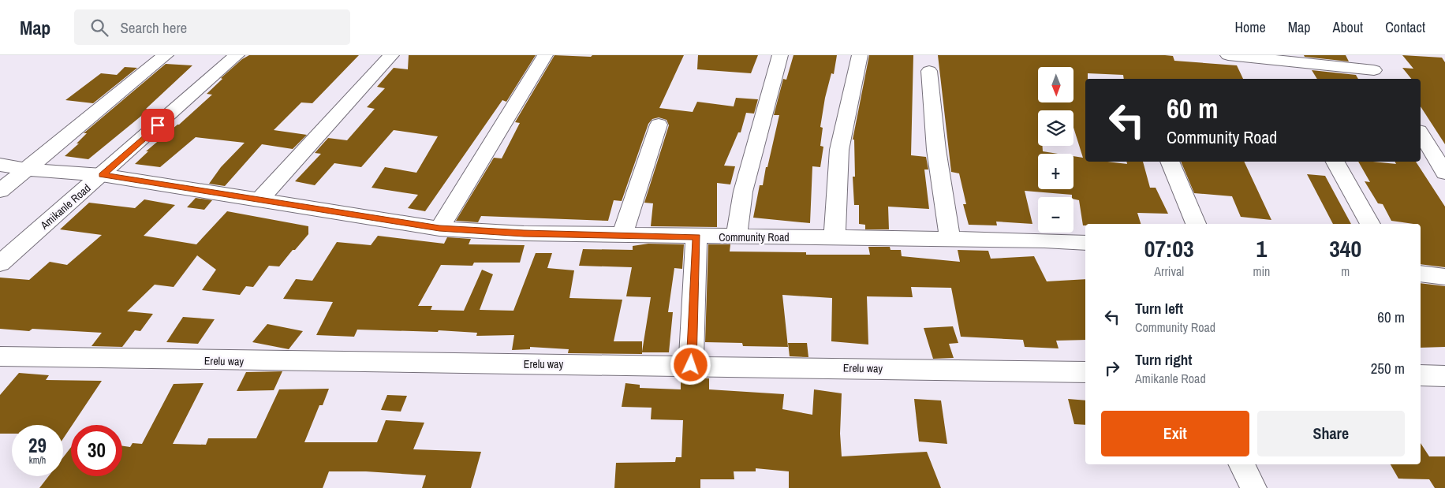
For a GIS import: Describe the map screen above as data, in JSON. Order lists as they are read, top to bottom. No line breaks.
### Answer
{"streets":{"street":["Amikanle Road","Community Road","Erelu way"]},"crossings":[["Amikanle Road","Community Road"]],"north":"bottom","page":{"header":"Map","search":"Search here","nav":["Home","Map","About","Contact"],"map_buttons":["+","−"],"turn":["60 m","Community Road"],"eta":["07:03","Arrival","1","min","340","m"],"list":[{"name":"Turn left","note":"Community Road","value":"60 m"},{"name":"Turn right","note":"Amikanle Road","value":"250 m"}],"buttons":["Exit","Share"],"speed":"29 km/h","limit":"30"}}
